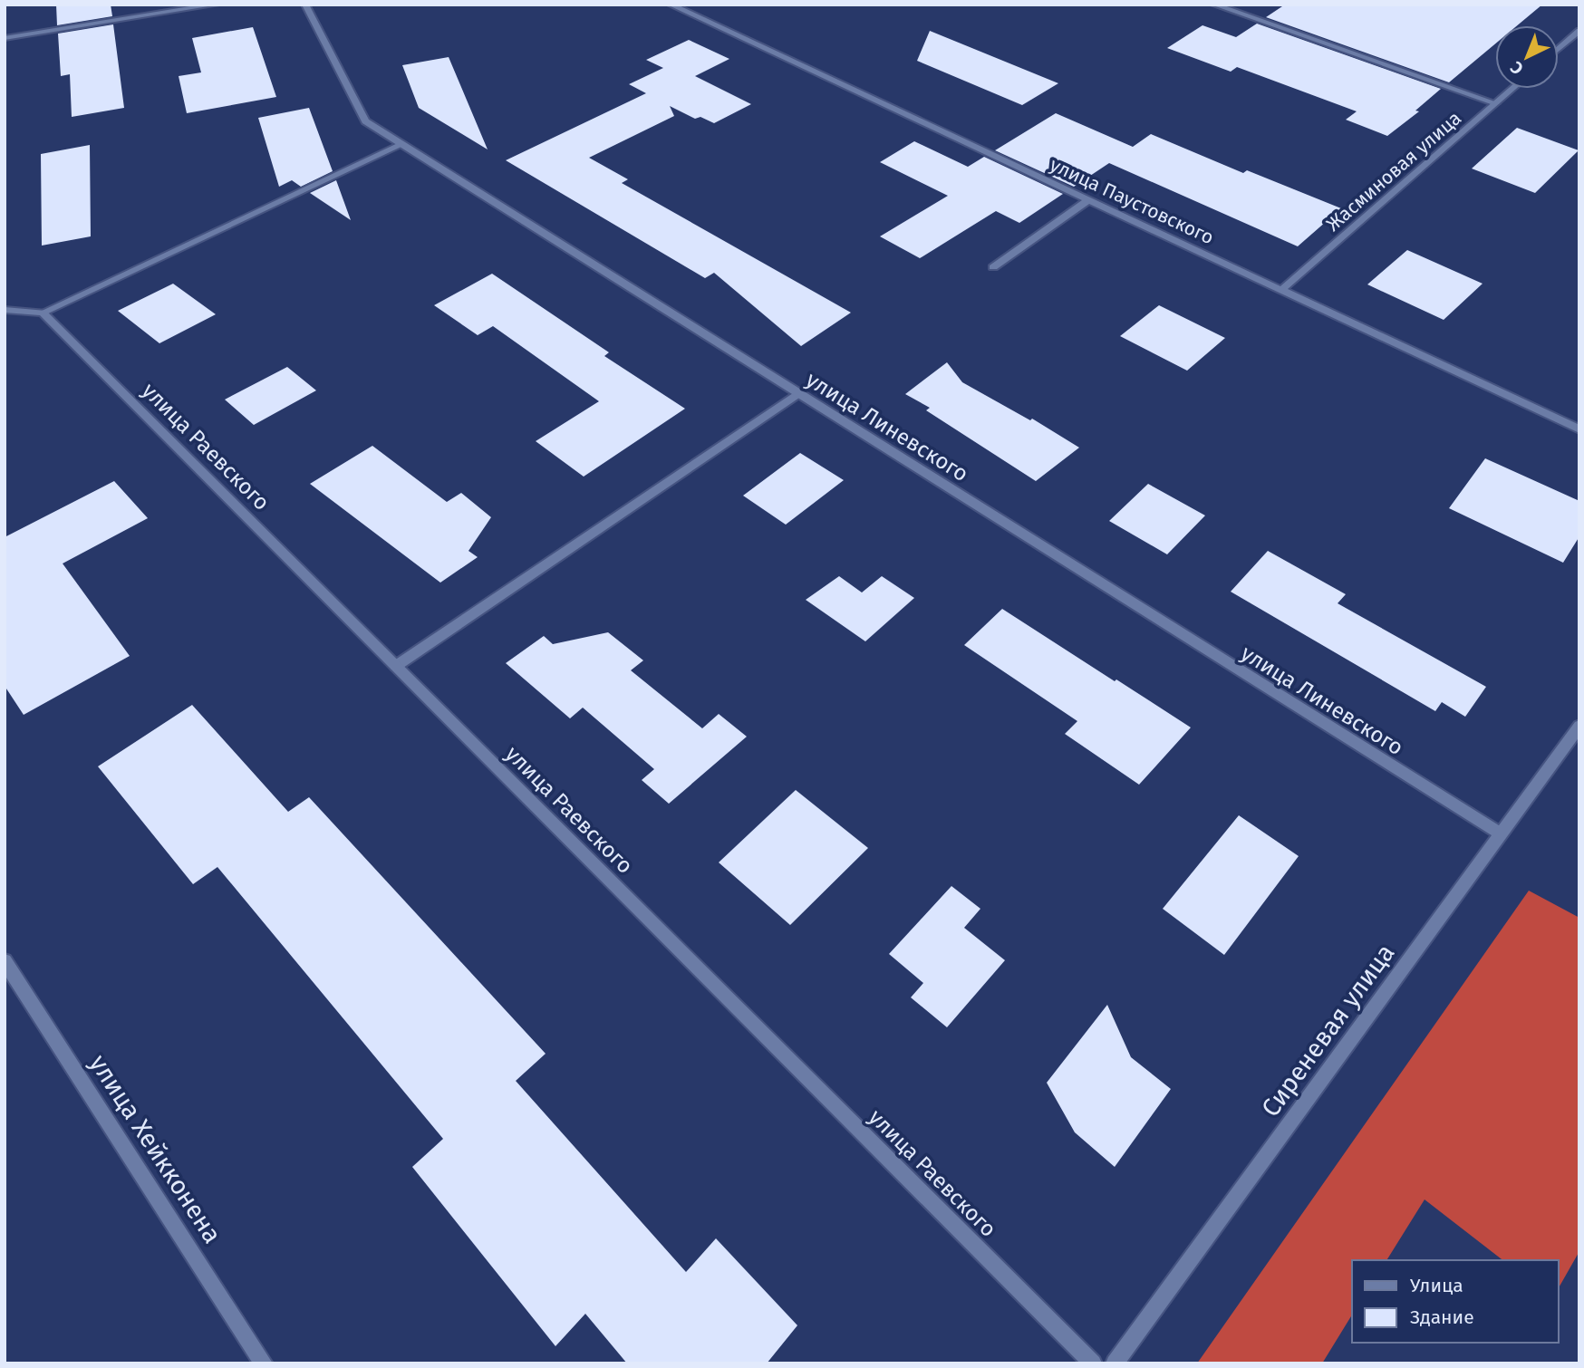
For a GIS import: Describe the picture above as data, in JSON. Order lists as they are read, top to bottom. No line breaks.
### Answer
{"streets":{"street":["Жасминовая улица","улица Паустовского","улица Линевского","улица Раевского","Сиреневая улица","улица Хейкконена"]},"crossings":[["Жасминовая улица","улица Паустовского"],["улица Линевского","Сиреневая улица"]],"legend":["Улица","Здание"],"north":"bottom left"}
